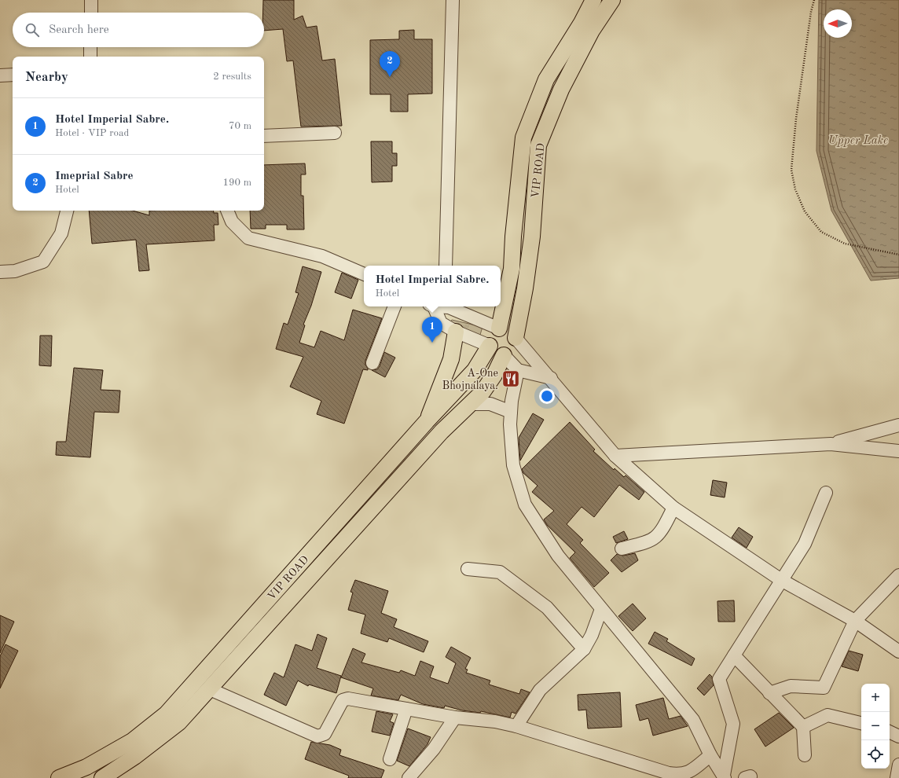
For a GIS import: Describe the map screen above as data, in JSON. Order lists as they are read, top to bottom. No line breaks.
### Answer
{"streets":{"main road":["VIP ROAD"]},"water":["Upper Lake"],"places":{"restaurant":["A-One Bhojnalaya."]},"north":"left","page":{"search":"Search here","pins":["2","1"],"heading":["Nearby","2 results"],"list":[{"mark":"1","name":"Hotel Imperial Sabre.","note":"Hotel · VIP road","value":"70 m"},{"mark":"2","name":"Imeprial Sabre","note":"Hotel","value":"190 m"}],"popup":["Hotel Imperial Sabre.","Hotel"],"map_buttons":["+","−"]}}
